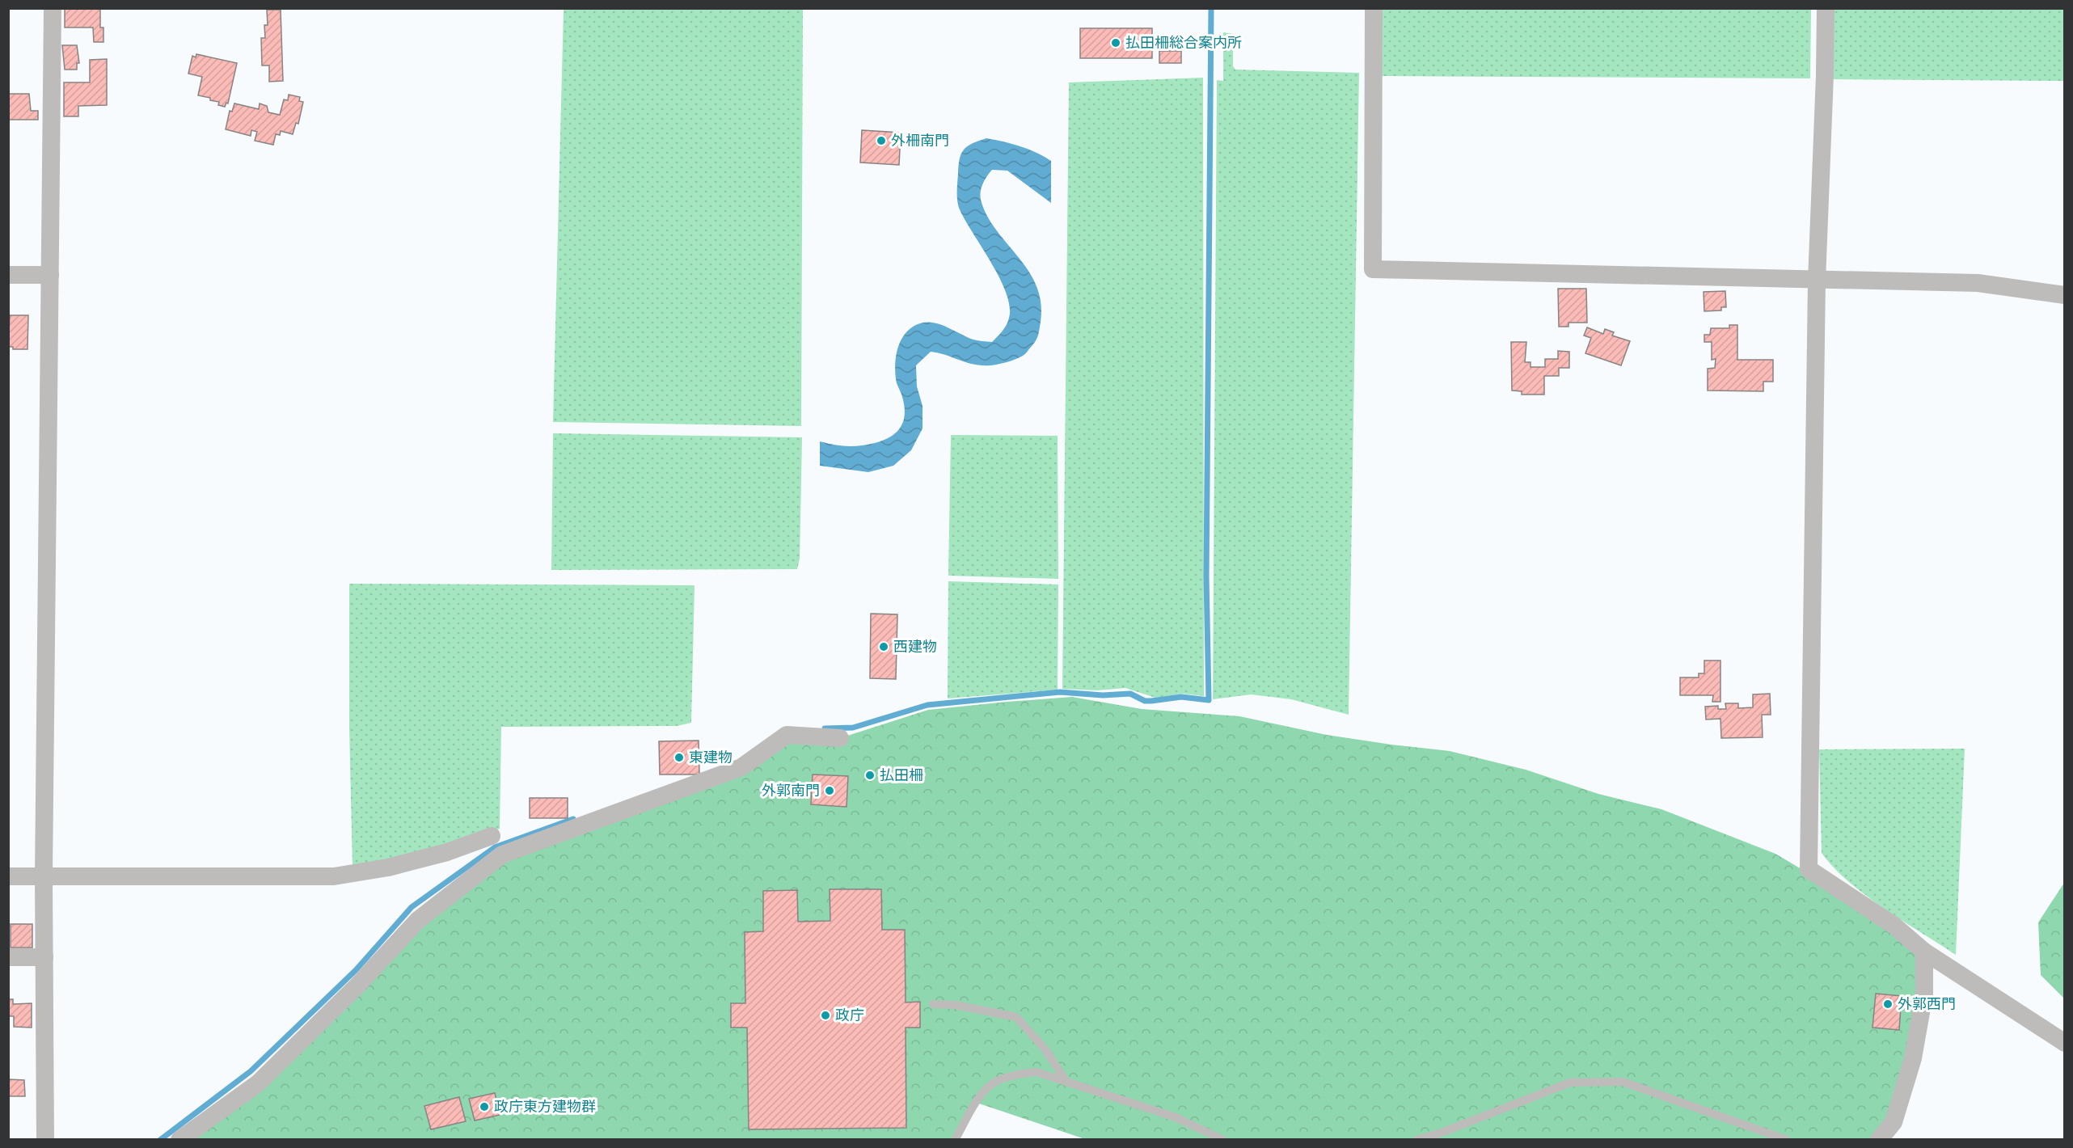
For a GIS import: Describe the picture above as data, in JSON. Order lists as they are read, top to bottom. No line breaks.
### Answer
{"places":["払田柵総合案内所","外柵南門","西建物","東建物","払田柵","外郭南門","外郭西門","政庁","政庁東方建物群"]}
